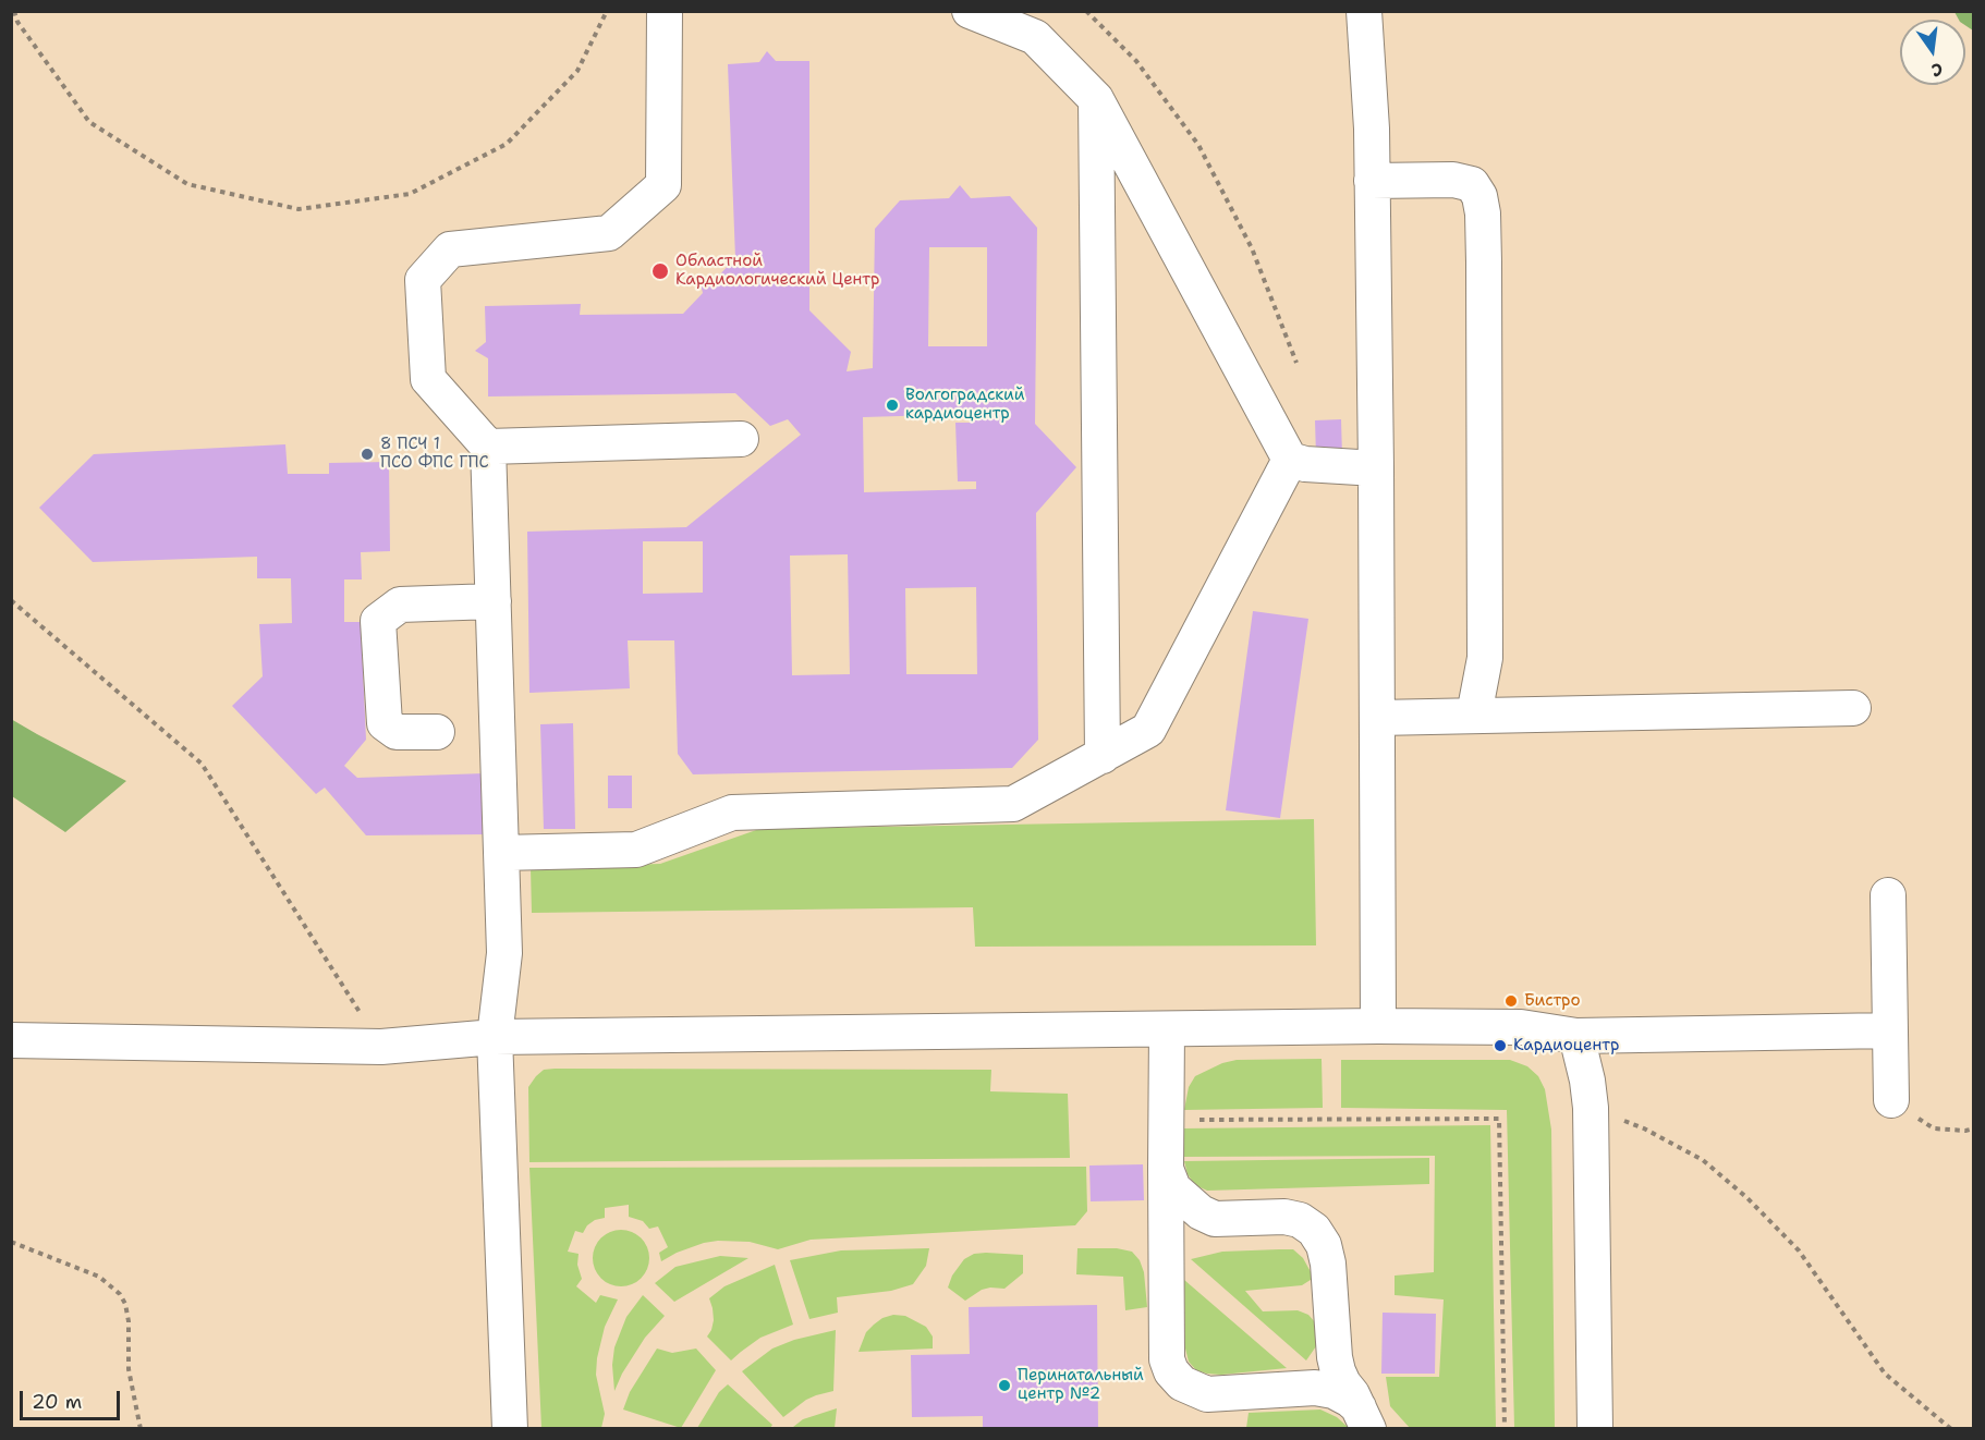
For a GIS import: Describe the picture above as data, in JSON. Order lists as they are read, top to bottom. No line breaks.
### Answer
{"places":["Областной Кардиологический Центр","Волгоградский кардиоцентр","8 ПСЧ 1 ПСО ФПС ГПС","Бистро","Кардиоцентр","Перинатальный центр №2"],"scale_bar":"20 m","north":"bottom"}
